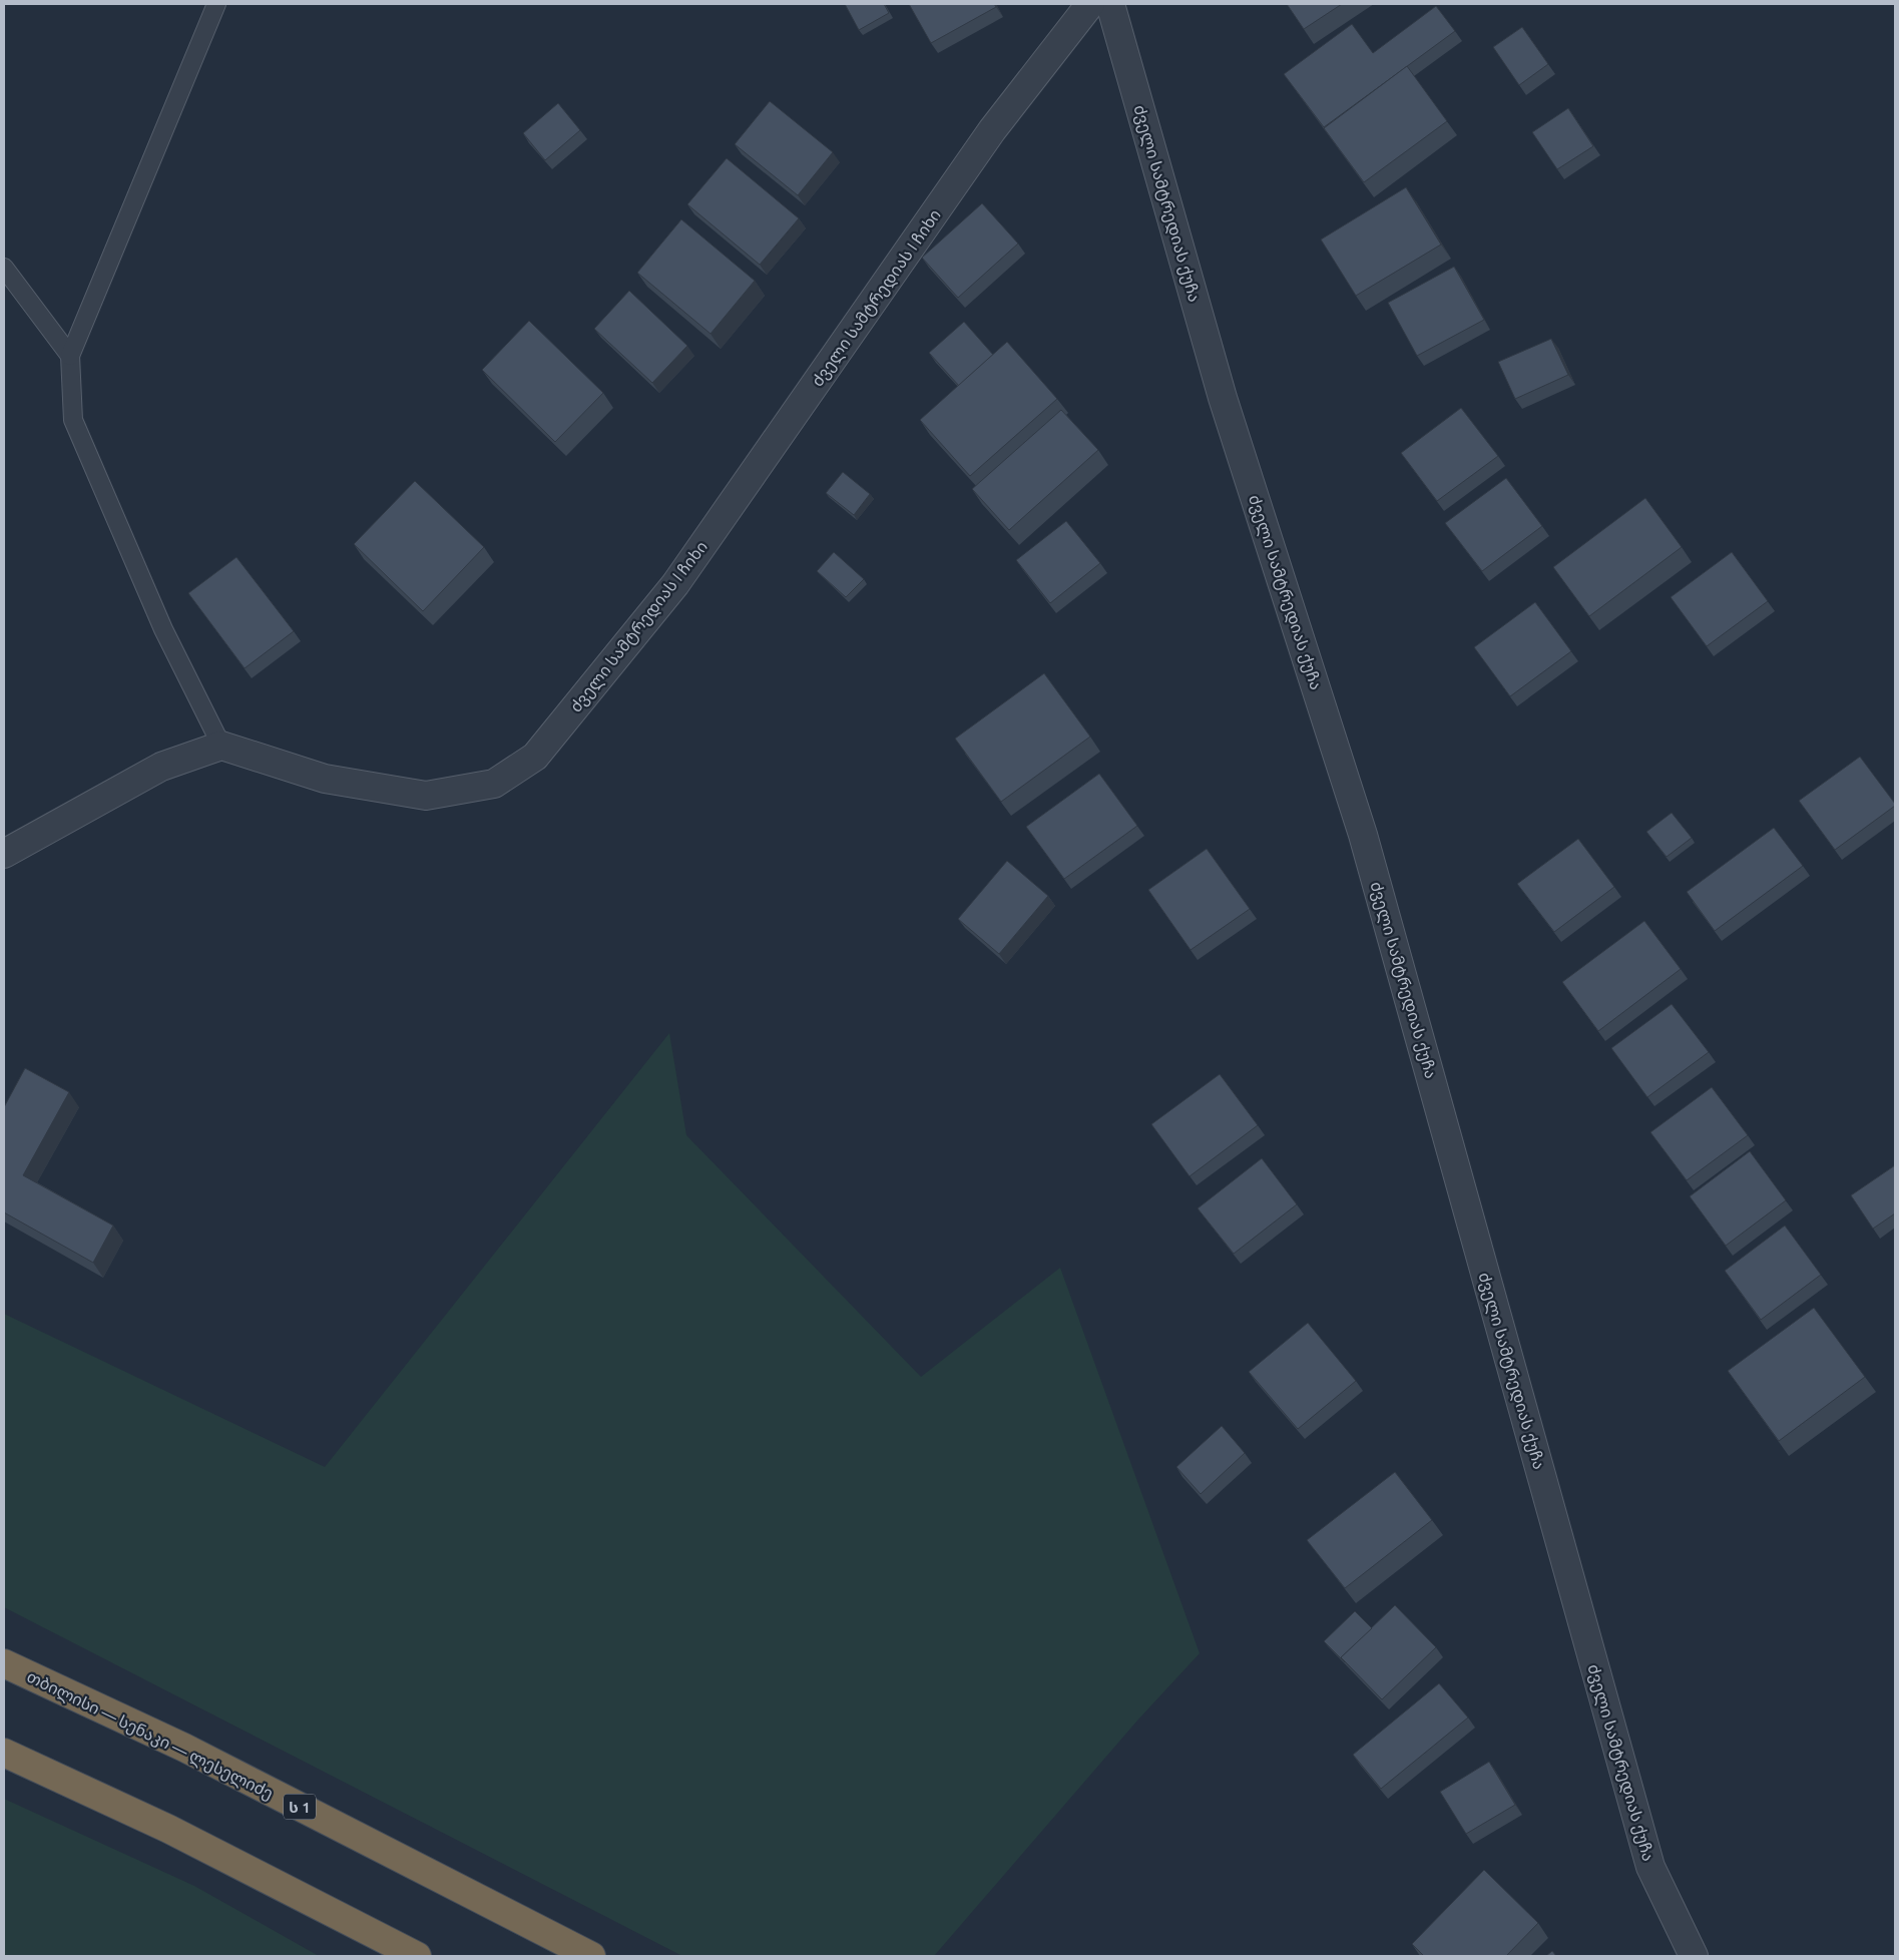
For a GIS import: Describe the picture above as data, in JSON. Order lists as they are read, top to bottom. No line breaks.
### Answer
{"streets":{"highway":["თბილისი — სენაკი — ლესელიძე","ს 1"],"street":["ძველი სამტრედიას ქუჩა","ძველი სამტრედიას I ჩიხი"]}}
